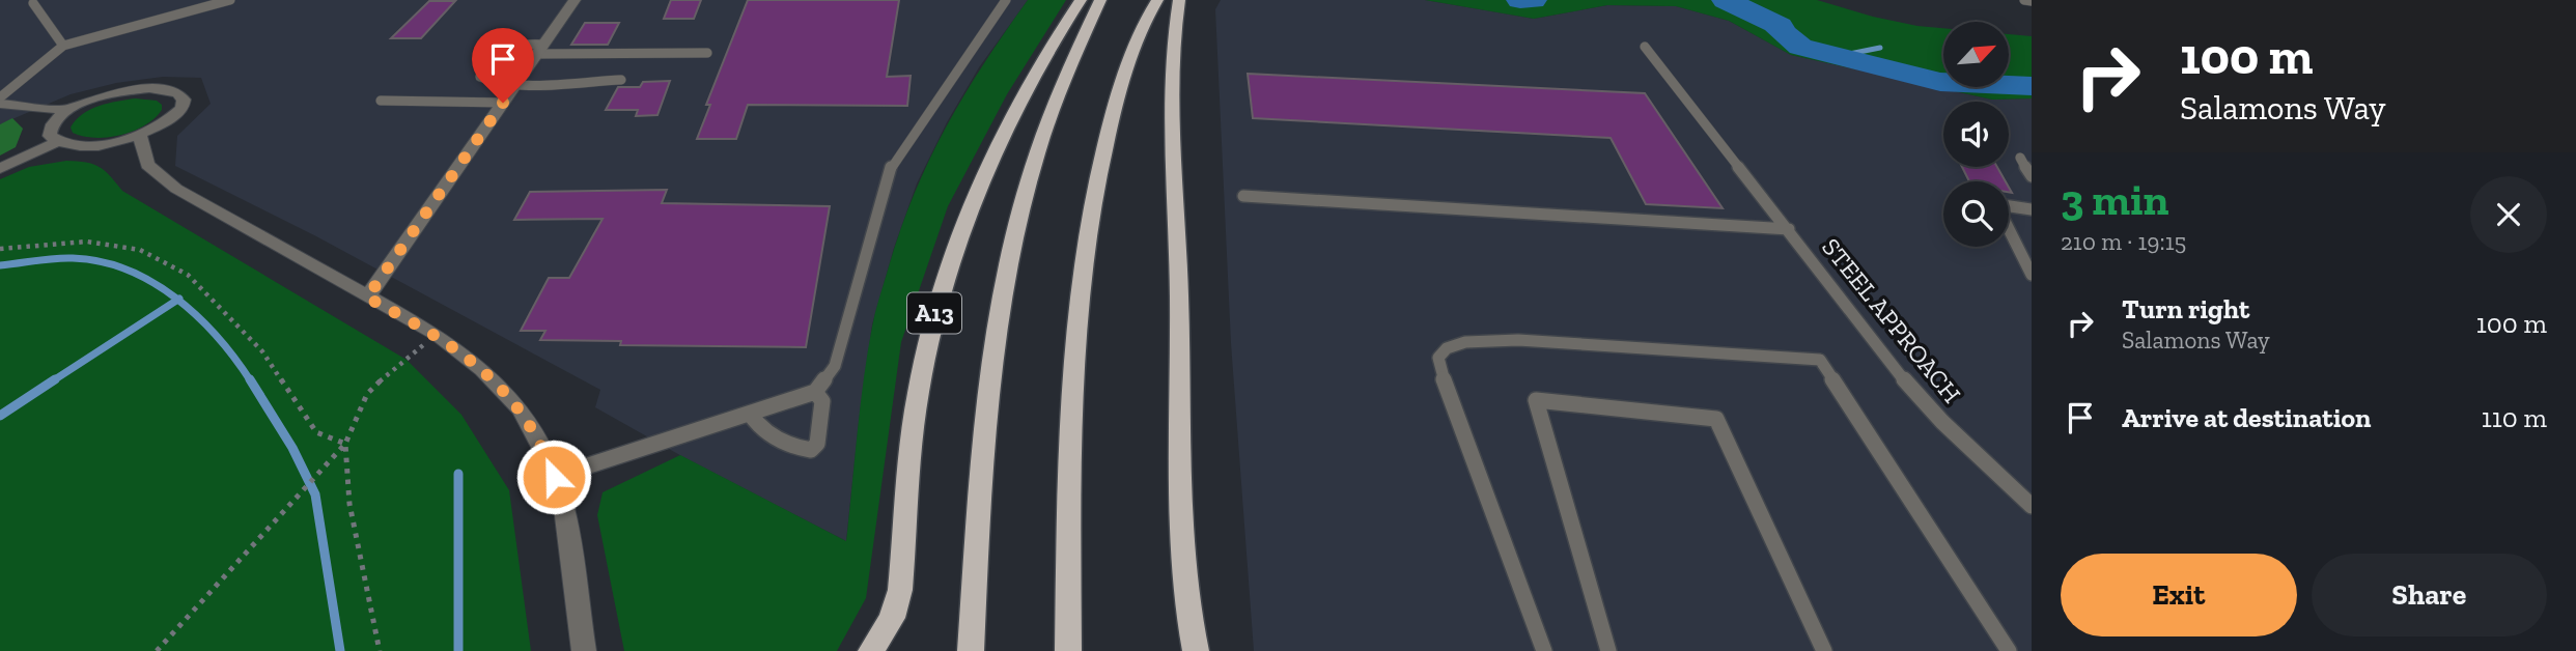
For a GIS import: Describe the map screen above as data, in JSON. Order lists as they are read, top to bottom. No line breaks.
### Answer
{"streets":{"highway":["A13"],"lane":["STEEL APPROACH"]},"north":"top right","page":{"turn":["100 m","Salamons Way"],"heading":["3 min","210 m · 19:15"],"list":[{"name":"Turn right","note":"Salamons Way","value":"100 m"},{"name":"Arrive at destination","value":"110 m"}],"buttons":["Exit","Share"]}}
